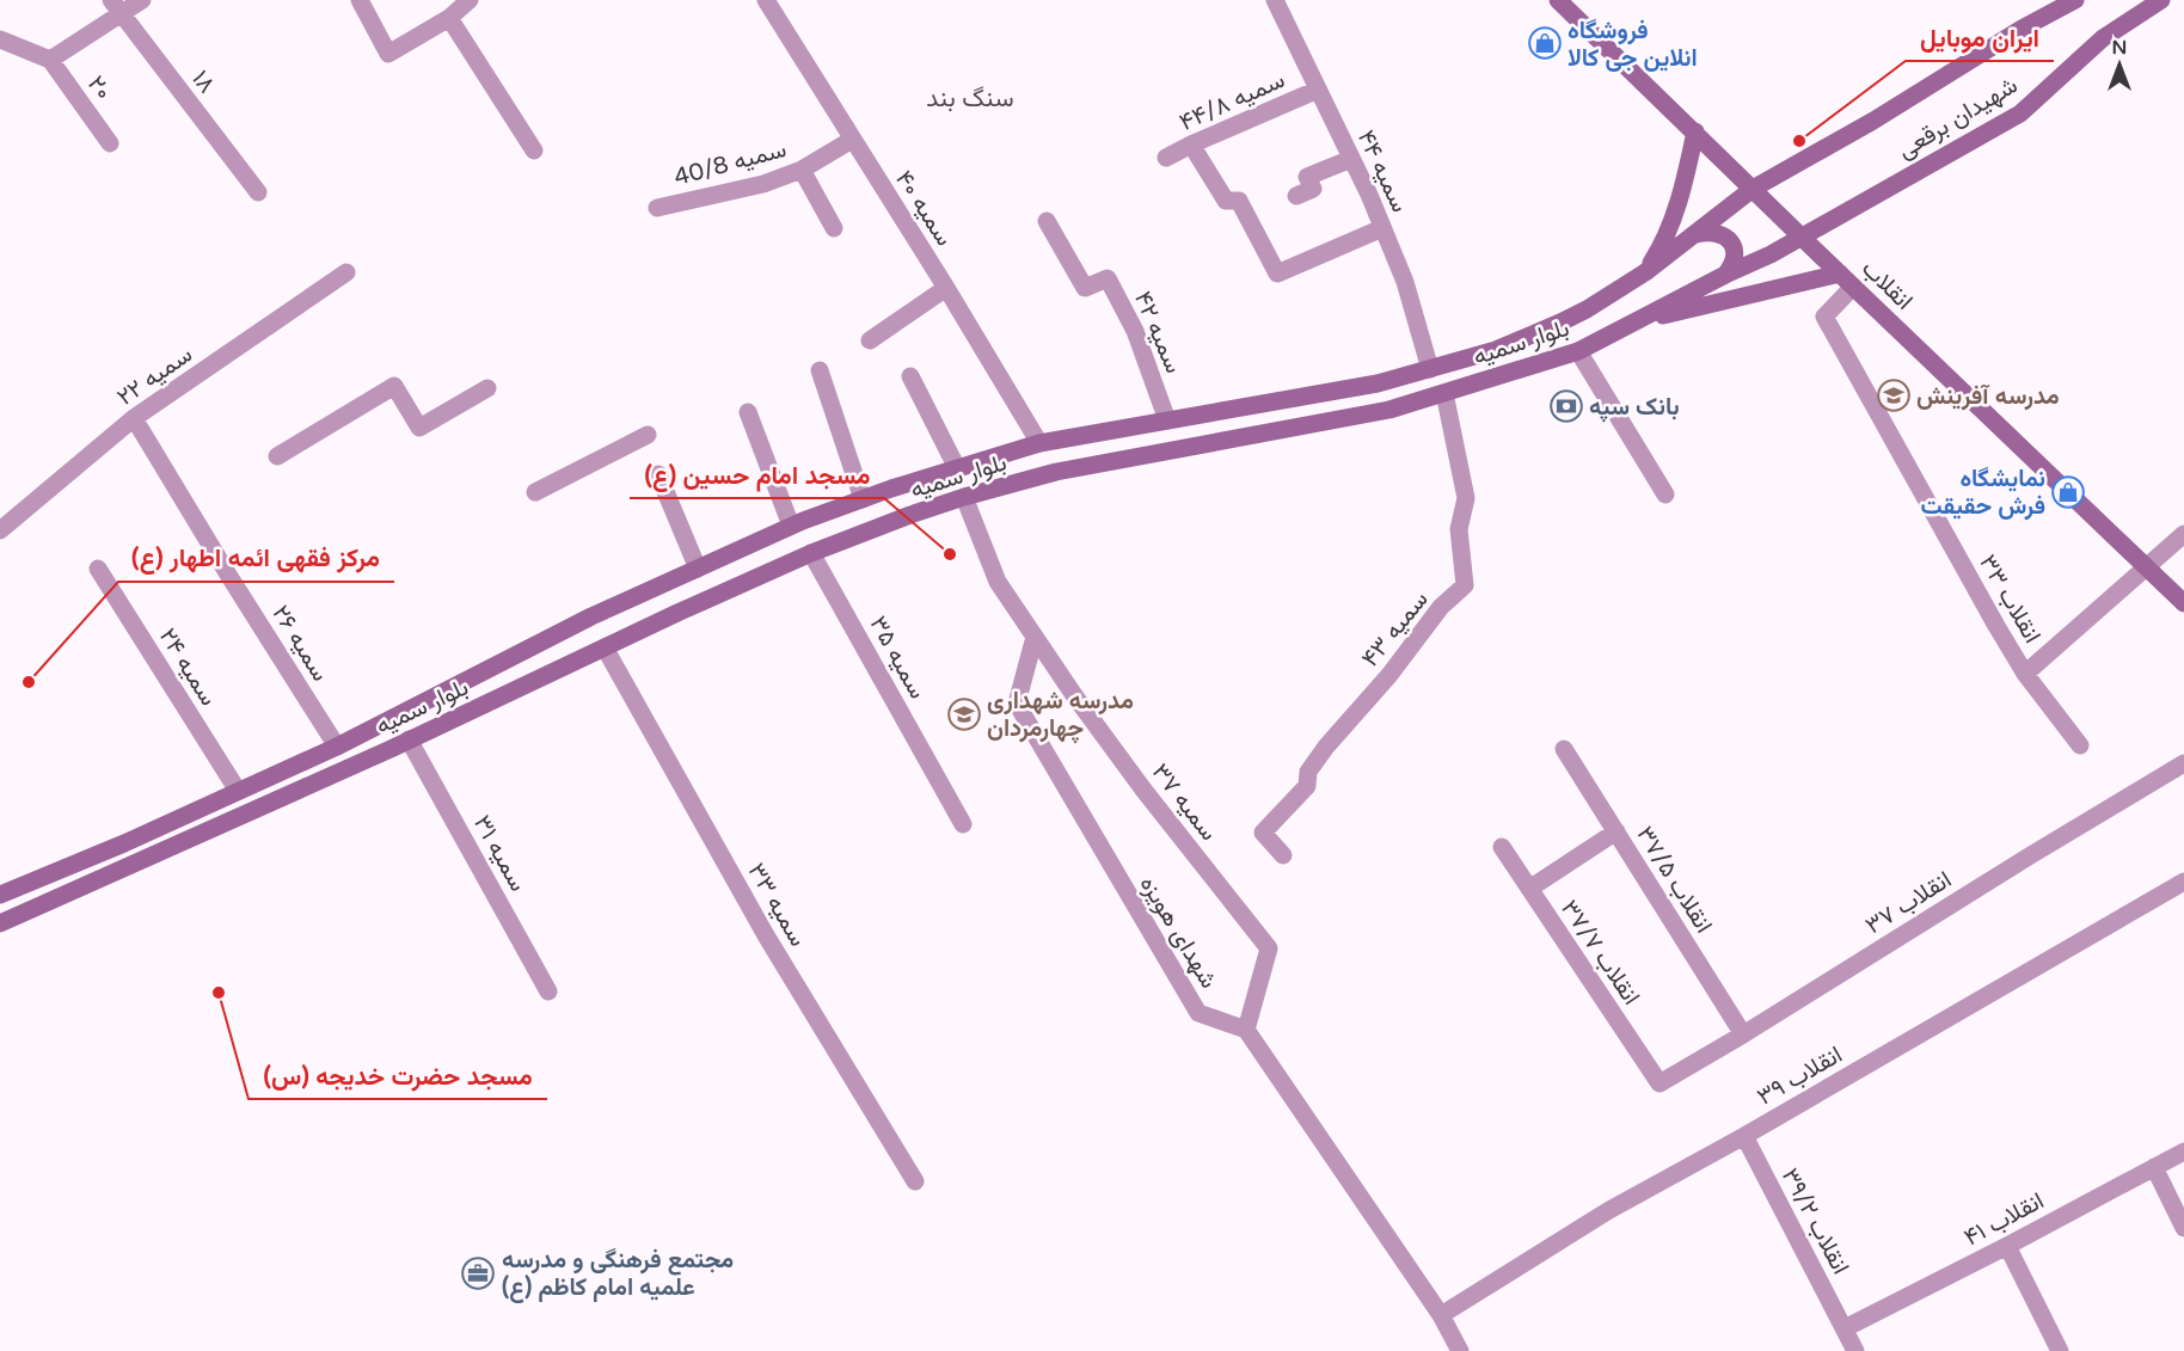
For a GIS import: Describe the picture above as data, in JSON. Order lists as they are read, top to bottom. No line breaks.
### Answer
{"streets":{"main road":["شهیدان برقعی","انقلاب","بلوار سمیه"],"street":["۱۸","۲۰","سمیه ۴۴/۸","سمیه 40/8","سمیه ۴۴","سمیه ۴۰","سمیه ۴۲","سمیه ۲۲","انقلاب ۳۳","سمیه ۴۳","سمیه ۲۶","سمیه ۳۵","سمیه ۲۴","سمیه ۳۷","سمیه ۳۱","انقلاب ۳۷/۵","انقلاب ۳۷","سمیه ۳۳","شهدای هویزه","انقلاب ۳۷/۷","انقلاب ۳۹","انقلاب ۴۱","انقلاب ۳۹/۲"]},"crossings":[["سمیه ۴۴/۸","سمیه ۴۴"],["شهیدان برقعی","انقلاب"],["شهیدان برقعی","بلوار سمیه"],["سمیه 40/8","سمیه ۴۰"],["سمیه ۴۴","بلوار سمیه"],["سمیه ۴۰","بلوار سمیه"],["انقلاب","بلوار سمیه"],["انقلاب","انقلاب ۳۳"],["سمیه ۴۲","بلوار سمیه"],["بلوار سمیه","سمیه ۴۳"],["بلوار سمیه","سمیه ۲۶"],["بلوار سمیه","سمیه ۳۵"],["بلوار سمیه","سمیه ۲۴"],["بلوار سمیه","سمیه ۳۷"],["بلوار سمیه","سمیه ۳۱"],["بلوار سمیه","سمیه ۳۳"],["سمیه ۲۲","سمیه ۲۶"],["سمیه ۳۷","شهدای هویزه"],["انقلاب ۳۷/۵","انقلاب ۳۷"],["انقلاب ۳۷","انقلاب ۳۷/۷"],["انقلاب ۳۹","انقلاب ۳۹/۲"],["انقلاب ۴۱","انقلاب ۳۹/۲"]],"districts":["سنگ بند"],"places":{"shop":["فروشگاه انلاین جی کالا","نمایشگاه فرش حقیقت"],"other":["ایران موبایل","مسجد امام حسین (ع)","مرکز فقهی ائمه اطهار (ع)","مسجد حضرت خدیجه (س)"],"school or university":["مدرسه آفرینش","مدرسه شهداری چهارمردان"],"bank":["بانک سپه"],"office":["مجتمع فرهنگی و مدرسه علمیه امام کاظم (ع)"]},"north":"top"}
